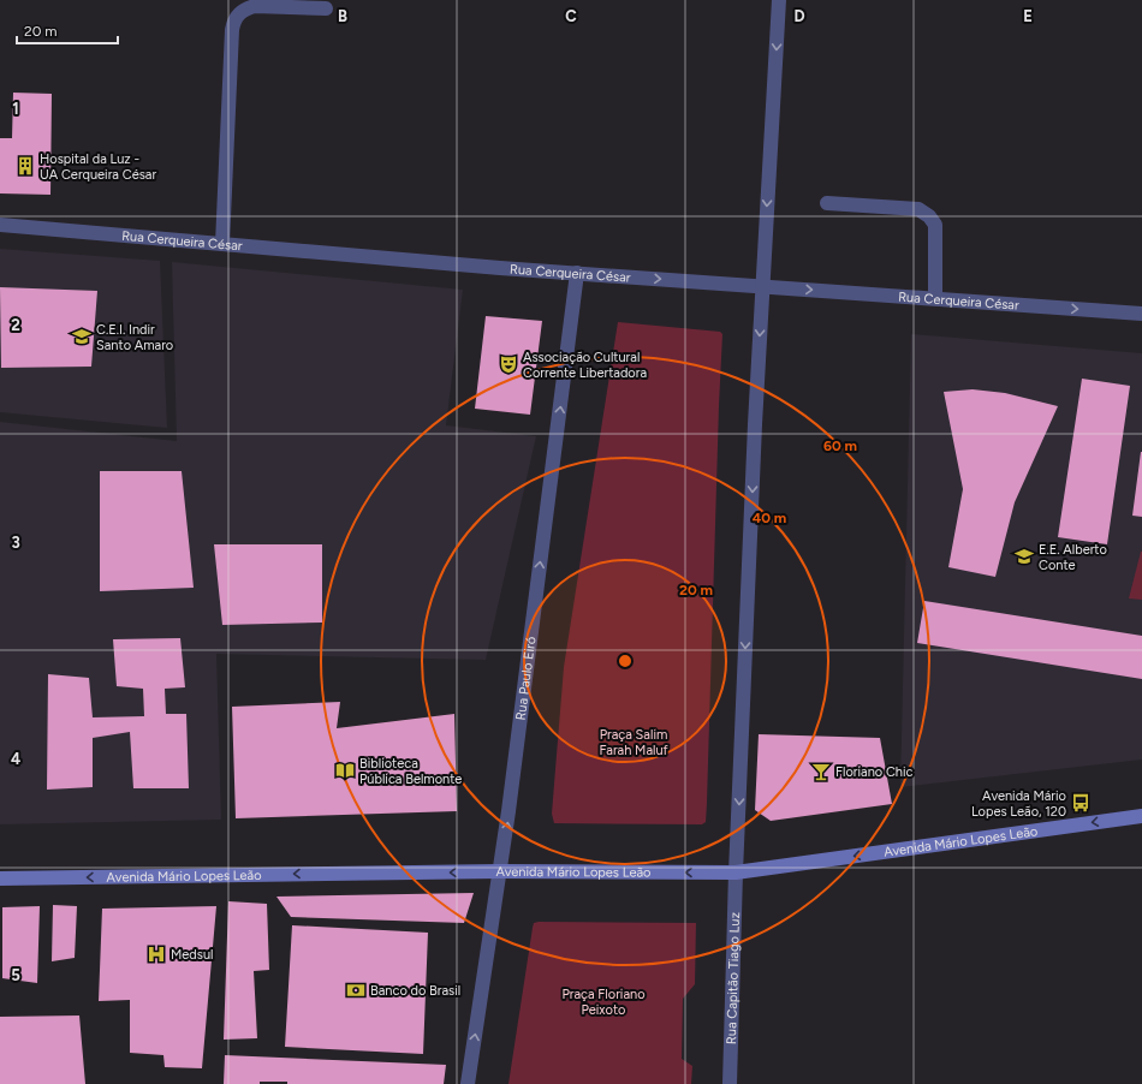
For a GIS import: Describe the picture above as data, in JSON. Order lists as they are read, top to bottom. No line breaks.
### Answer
{"streets":{"street":["Rua Cerqueira César","Rua Paulo Eiró","Avenida Mário Lopes Leão","Rua Capitão Tiago Luz"]},"crossings":[["Rua Cerqueira César","Rua Paulo Eiró"],["Rua Cerqueira César","Rua Capitão Tiago Luz"],["Rua Paulo Eiró","Avenida Mário Lopes Leão"],["Avenida Mário Lopes Leão","Rua Capitão Tiago Luz"]],"one_way":["Rua Cerqueira César","Rua Paulo Eiró","Avenida Mário Lopes Leão","Rua Capitão Tiago Luz"],"parks":["Praça Salim Farah Maluf","Praça Floriano Peixoto"],"places":{"building":["Hospital da Luz - UA Cerqueira César"],"school or university":["C.E.I. Indir Santo Amaro","E.E. Alberto Conte"],"theatre":["Associação Cultural Corrente Libertadora"],"library":["Biblioteca Pública Belmonte"],"bar":["Floriano Chic"],"bus stop":["Avenida Mário Lopes Leão, 120"],"hospital":["Medsul"],"bank":["Banco do Brasil"]},"scale_bar":"20 m","grid":{"columns":["B","C","D","E"],"rows":["1","2","3","4","5"]},"rings":["60 m","40 m","20 m"]}
